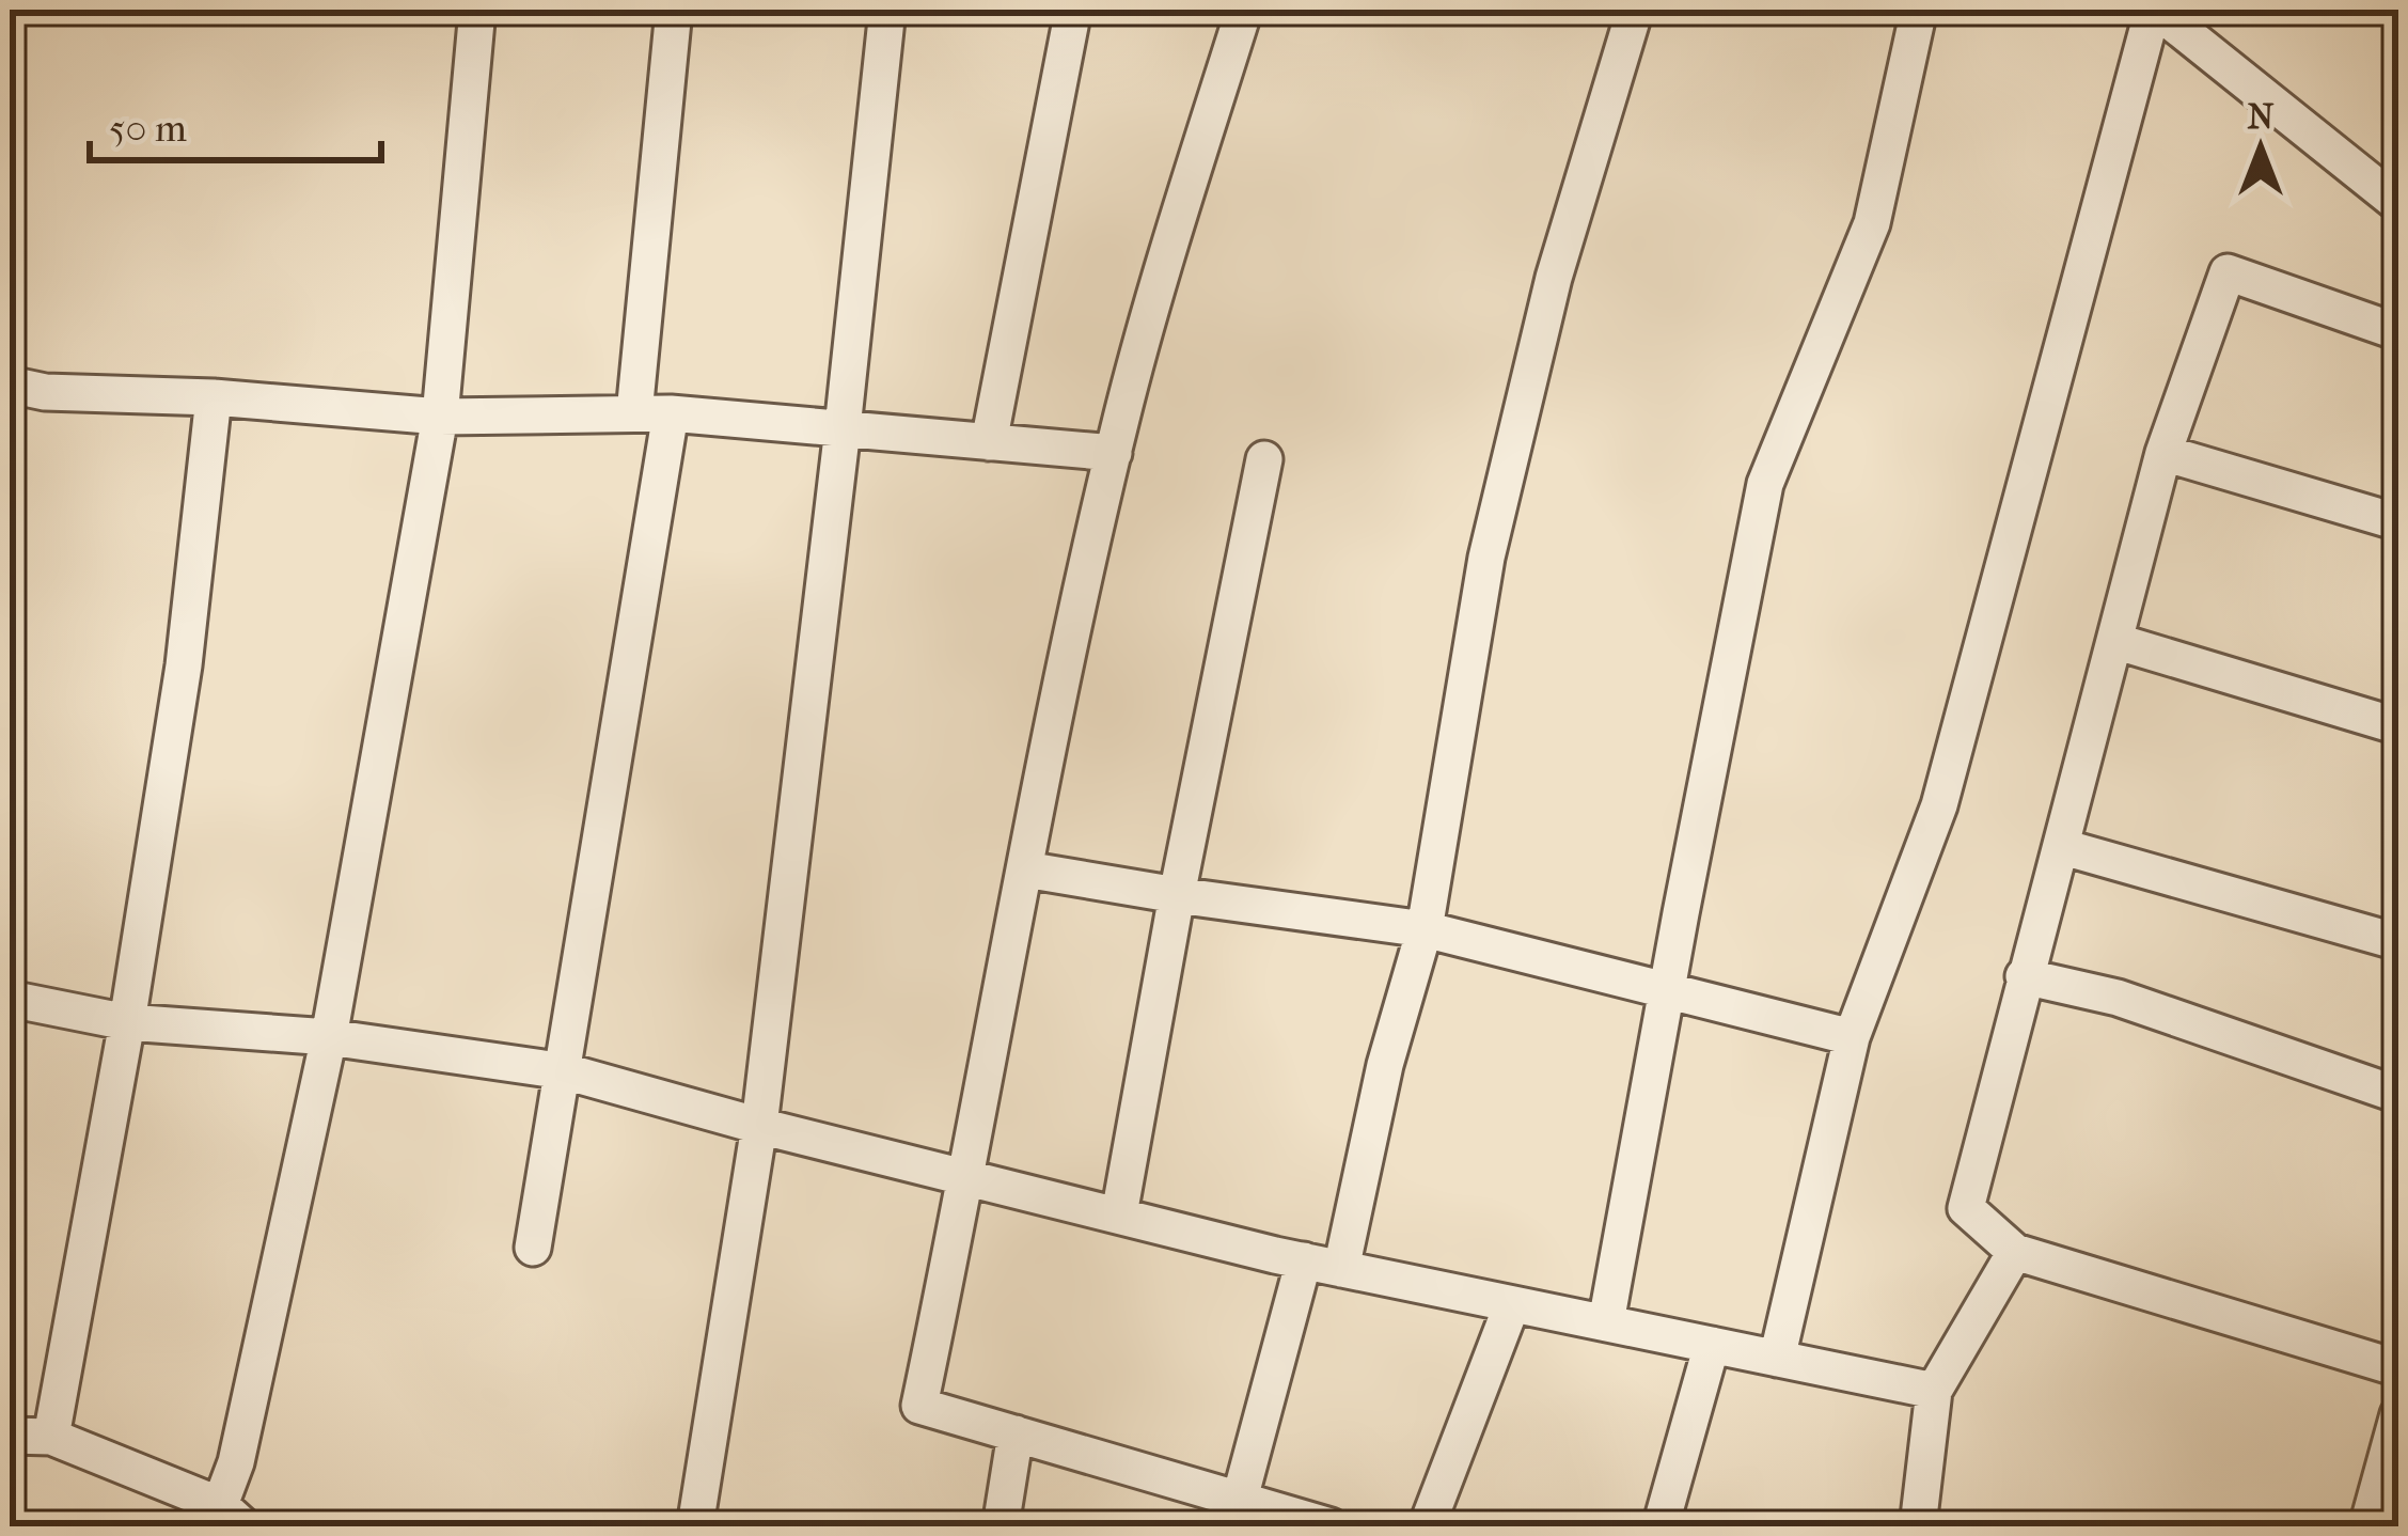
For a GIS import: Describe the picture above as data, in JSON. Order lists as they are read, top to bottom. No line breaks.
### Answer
{"scale_bar":"50 m","north":"top"}
